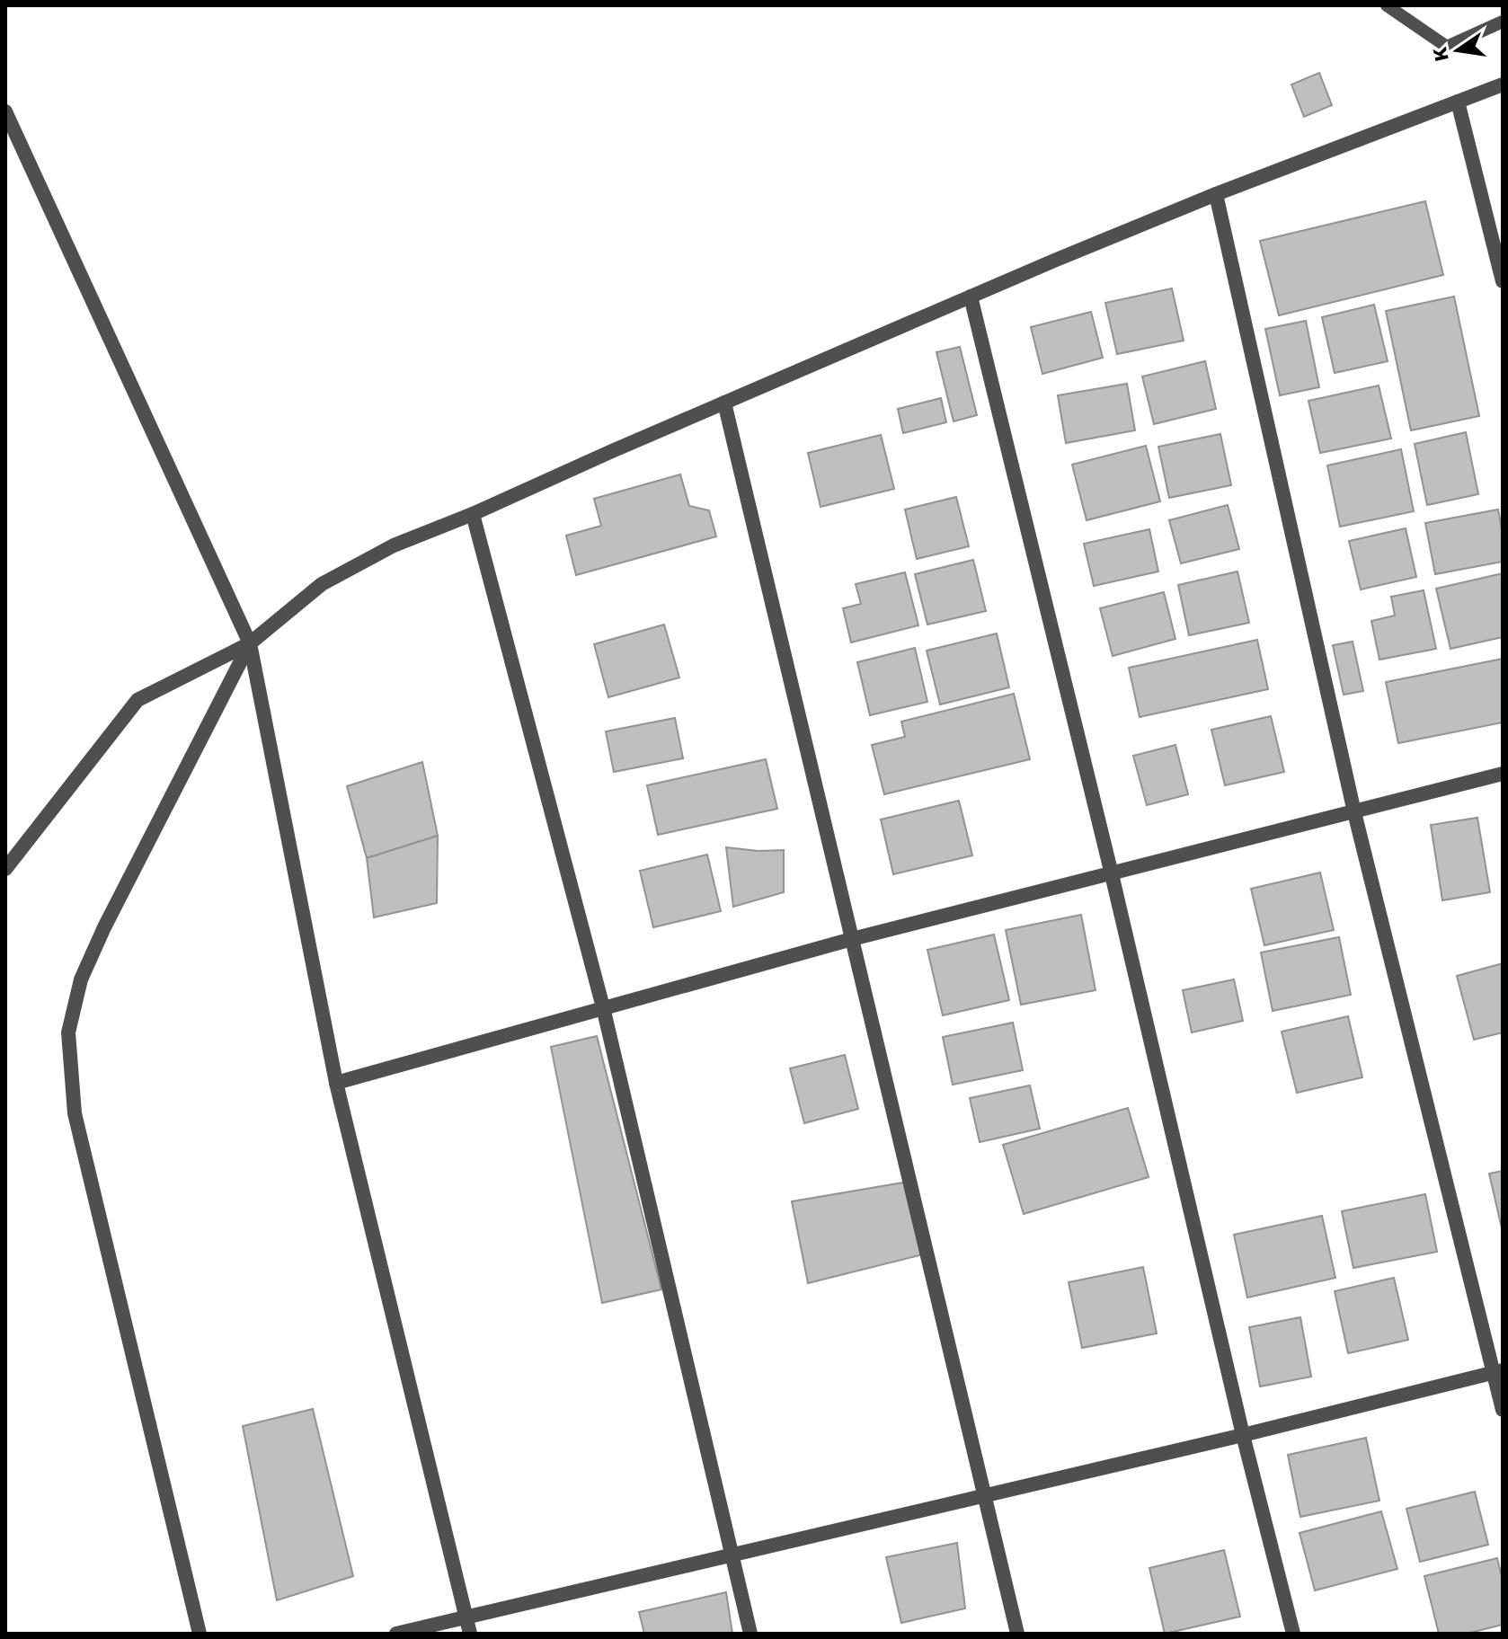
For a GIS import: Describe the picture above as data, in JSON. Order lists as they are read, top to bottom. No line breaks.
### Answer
{"north":"left"}
